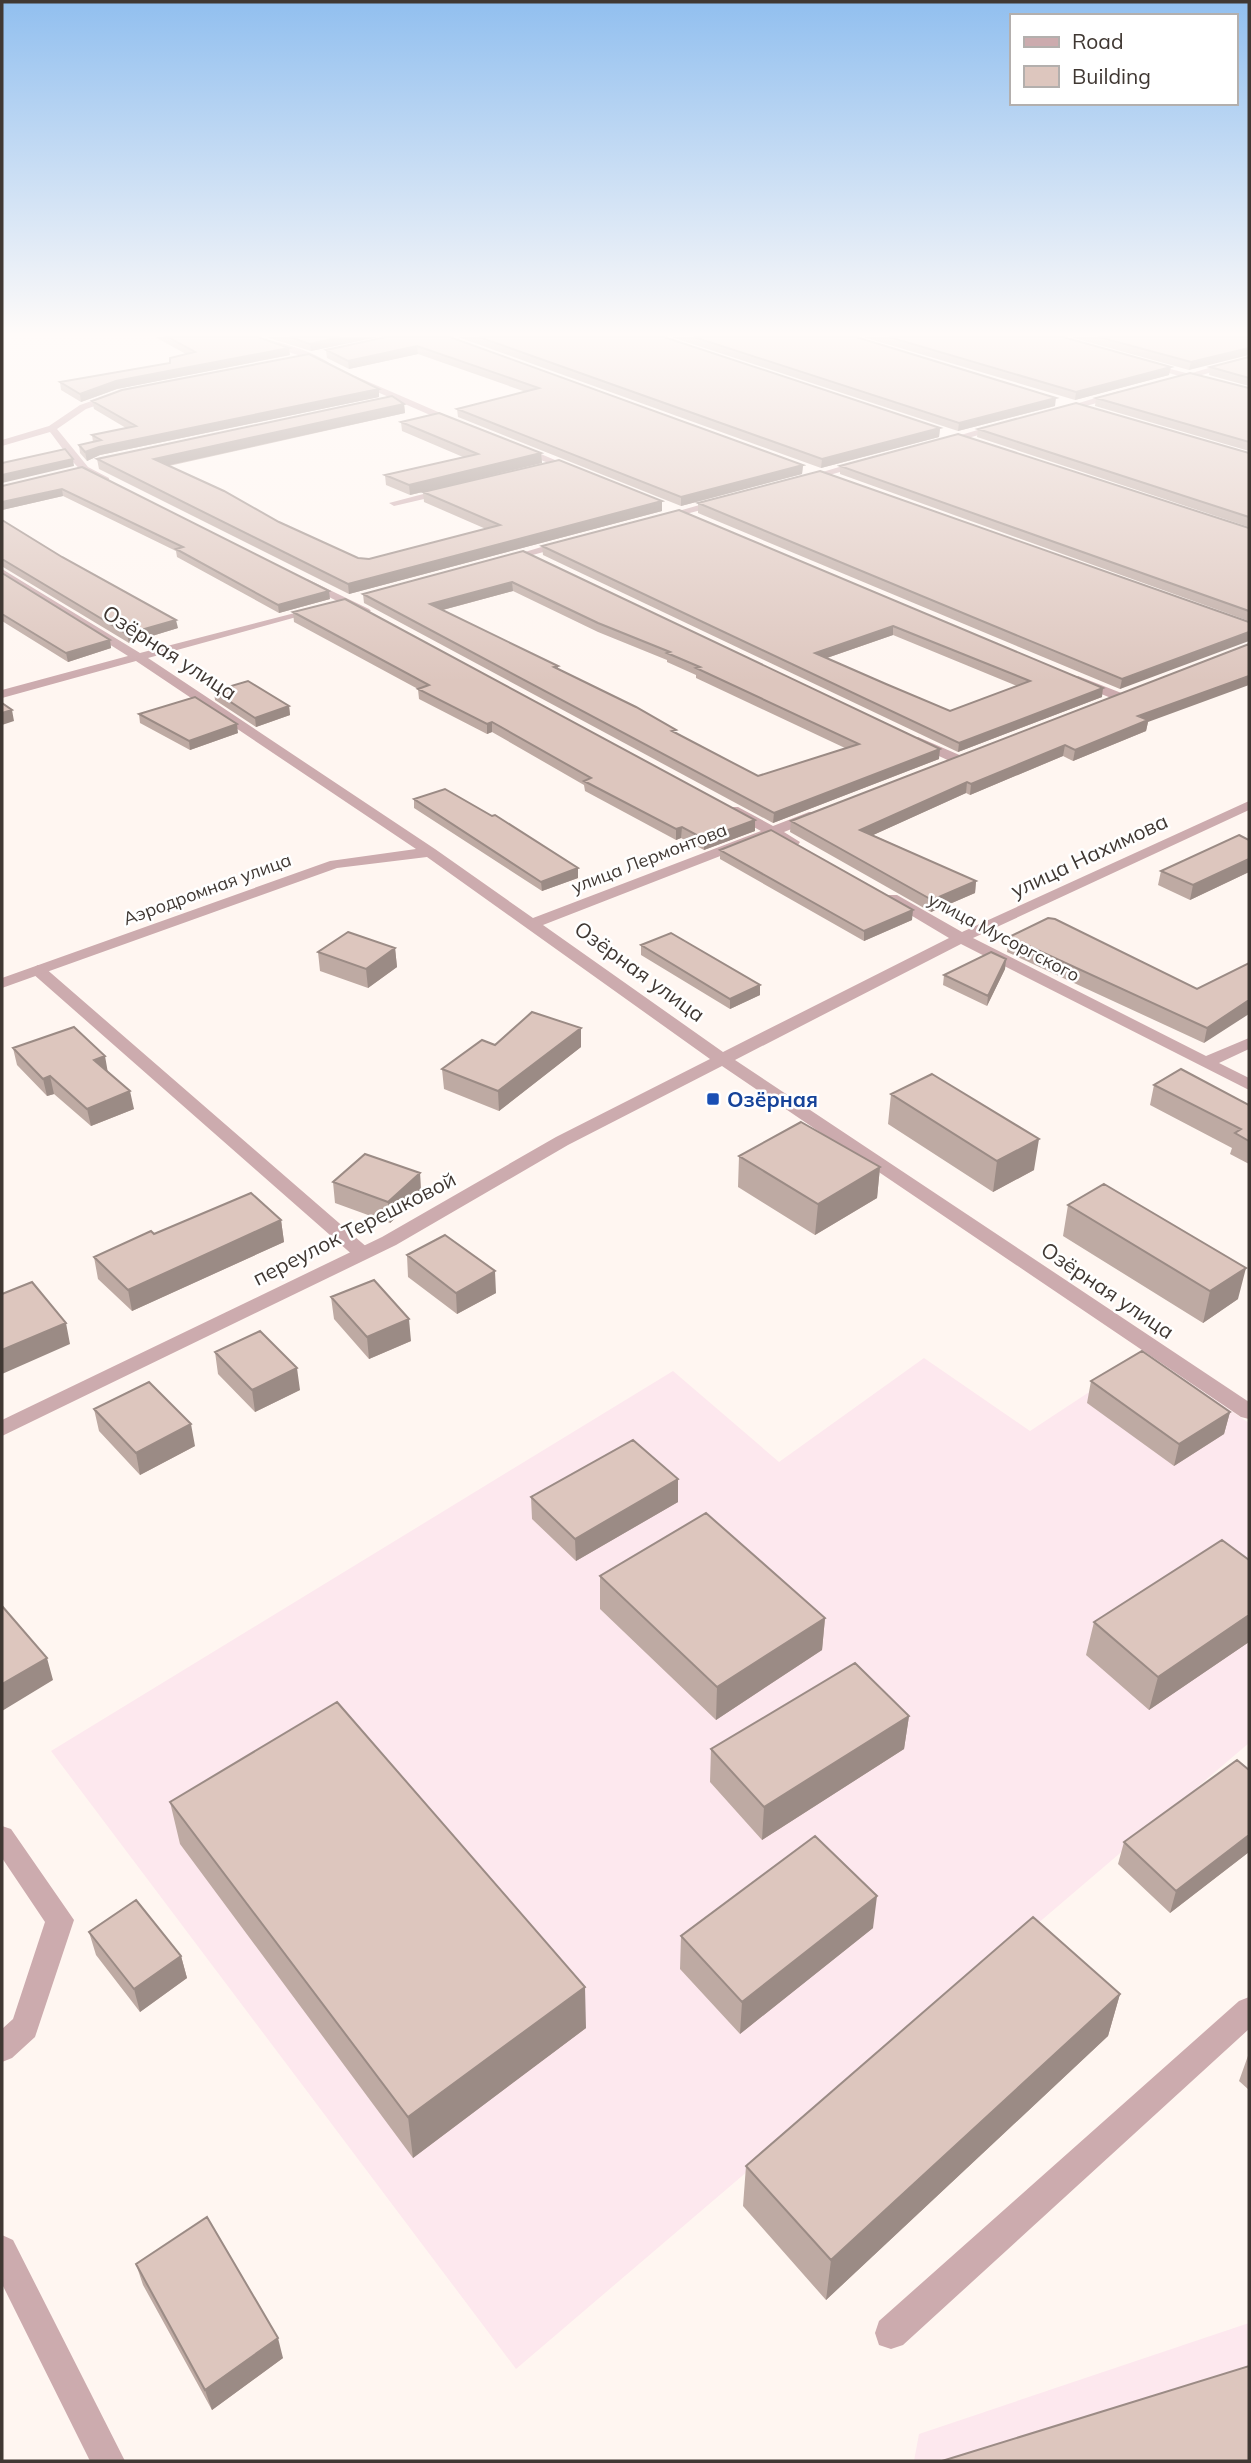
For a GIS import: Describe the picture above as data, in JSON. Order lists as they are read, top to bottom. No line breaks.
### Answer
{"streets":{"street":["Озёрная улица","улица Нахимова","улица Лермонтова","Аэродромная улица","улица Мусоргского","переулок Терешковой"]},"crossings":[["Озёрная улица","улица Нахимова"],["Озёрная улица","улица Лермонтова"],["Озёрная улица","Аэродромная улица"],["Озёрная улица","переулок Терешковой"],["улица Нахимова","улица Мусоргского"],["улица Нахимова","переулок Терешковой"]],"places":{"transit":["Озёрная"]},"legend":["Road","Building"]}
